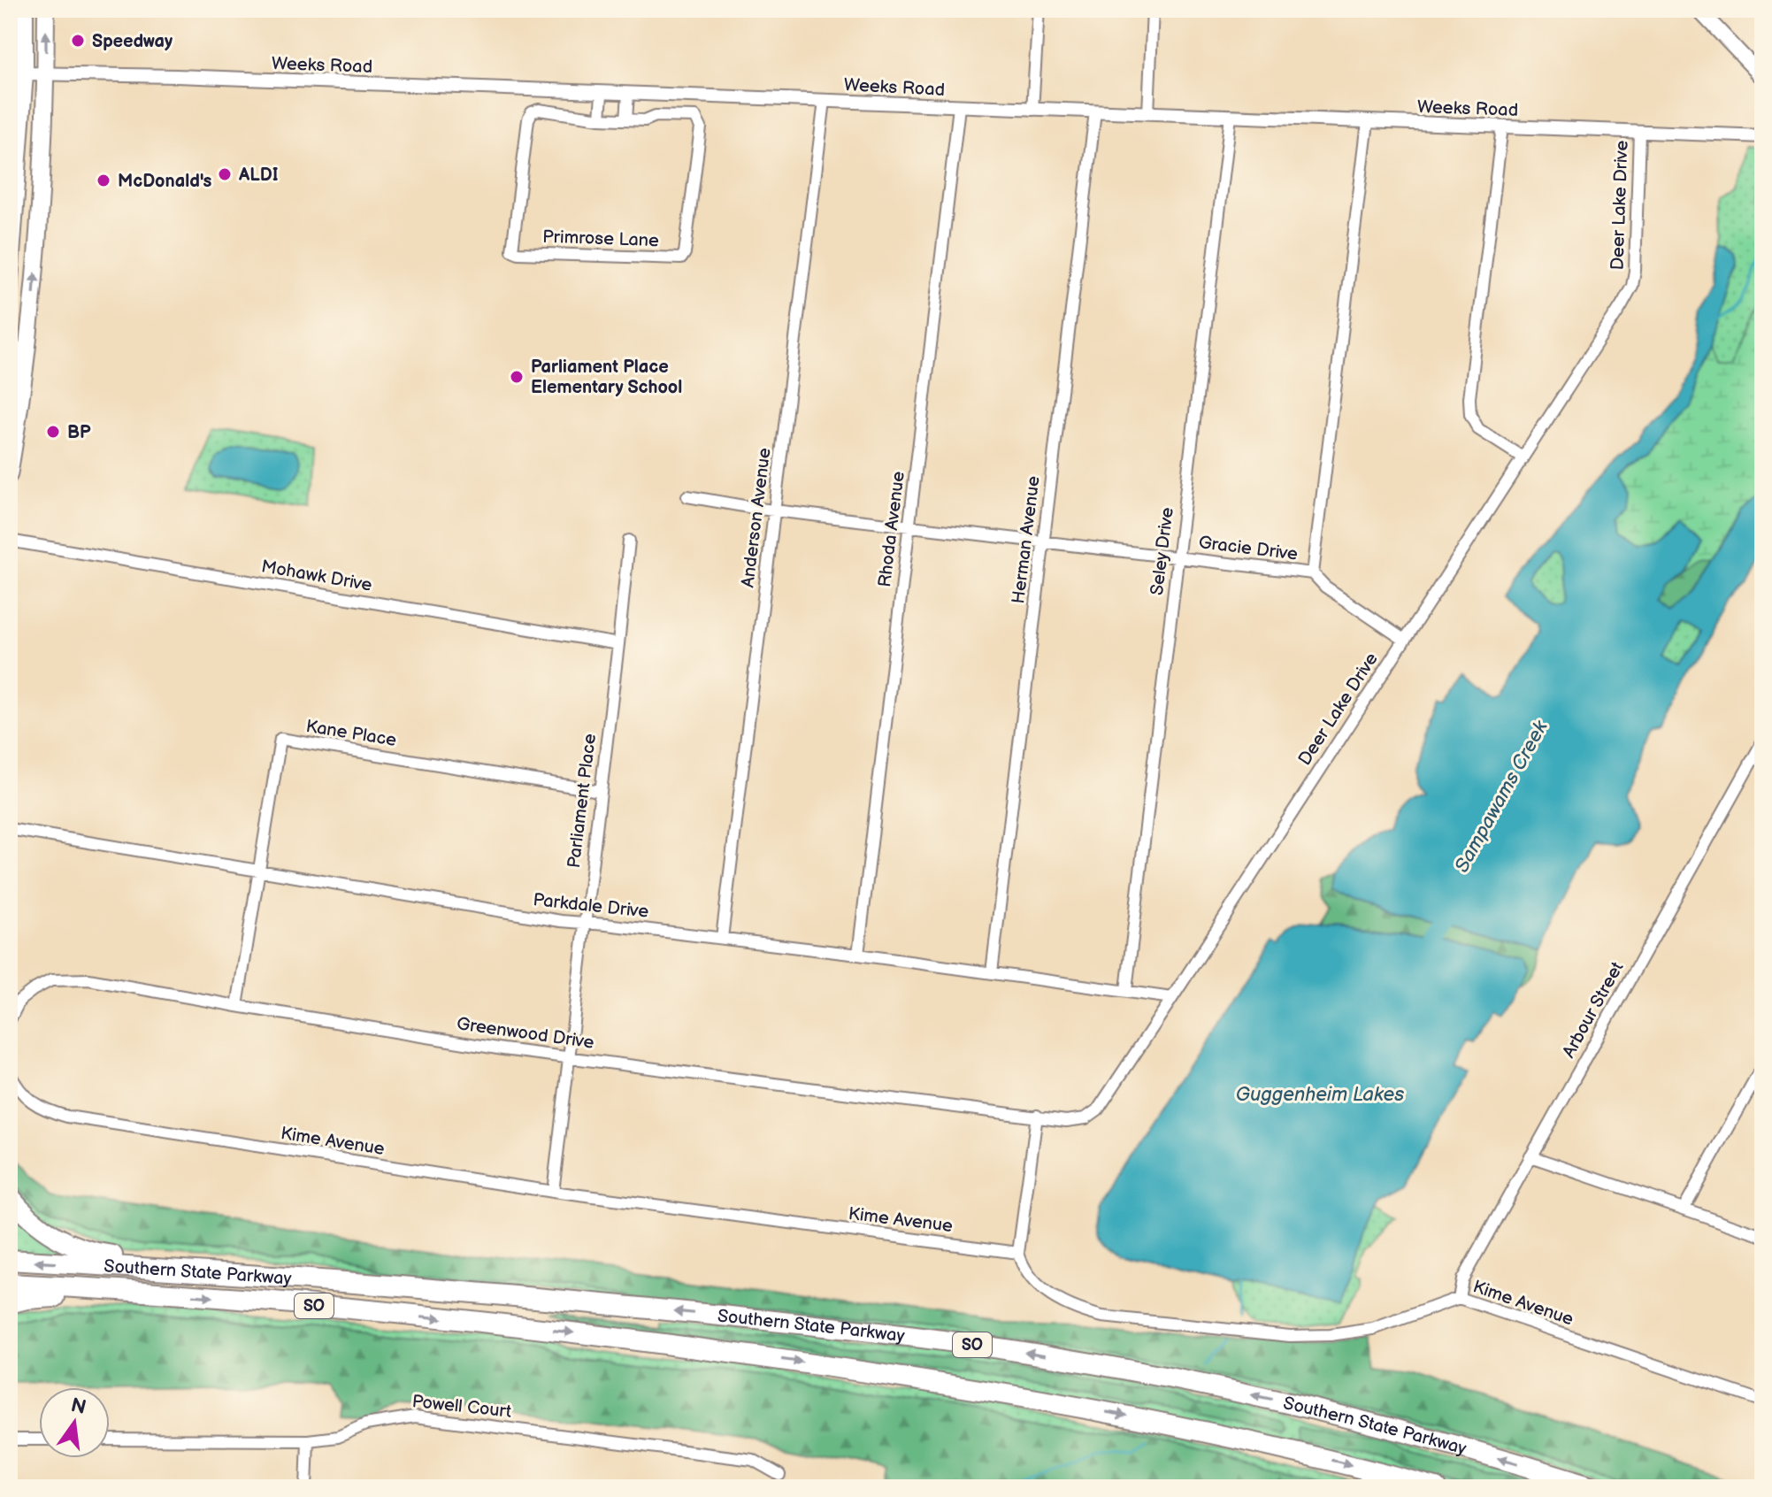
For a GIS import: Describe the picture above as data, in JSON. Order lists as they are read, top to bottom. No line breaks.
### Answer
{"streets":{"highway":["Southern State Parkway","SO"],"street":["Weeks Road","Deer Lake Drive","Primrose Lane","Anderson Avenue","Rhoda Avenue","Herman Avenue","Gracie Drive","Seley Drive","Mohawk Drive","Kane Place","Parliament Place","Parkdale Drive","Arbour Street","Greenwood Drive","Kime Avenue","Powell Court"]},"crossings":[["Weeks Road","Deer Lake Drive"],["Weeks Road","Anderson Avenue"],["Weeks Road","Rhoda Avenue"],["Weeks Road","Herman Avenue"],["Weeks Road","Seley Drive"],["Deer Lake Drive","Gracie Drive"],["Deer Lake Drive","Parkdale Drive"],["Deer Lake Drive","Greenwood Drive"],["Anderson Avenue","Gracie Drive"],["Anderson Avenue","Parkdale Drive"],["Rhoda Avenue","Gracie Drive"],["Rhoda Avenue","Parkdale Drive"],["Herman Avenue","Gracie Drive"],["Herman Avenue","Parkdale Drive"],["Gracie Drive","Seley Drive"],["Seley Drive","Parkdale Drive"],["Mohawk Drive","Parliament Place"],["Kane Place","Parliament Place"],["Kane Place","Parkdale Drive"],["Kane Place","Greenwood Drive"],["Parliament Place","Parkdale Drive"],["Parliament Place","Greenwood Drive"],["Parliament Place","Kime Avenue"],["Arbour Street","Kime Avenue"]],"water":["Sampawams Creek","Guggenheim Lakes"],"places":["Speedway","ALDI","McDonald's","Parliament Place Elementary School","BP"],"north":"top"}
